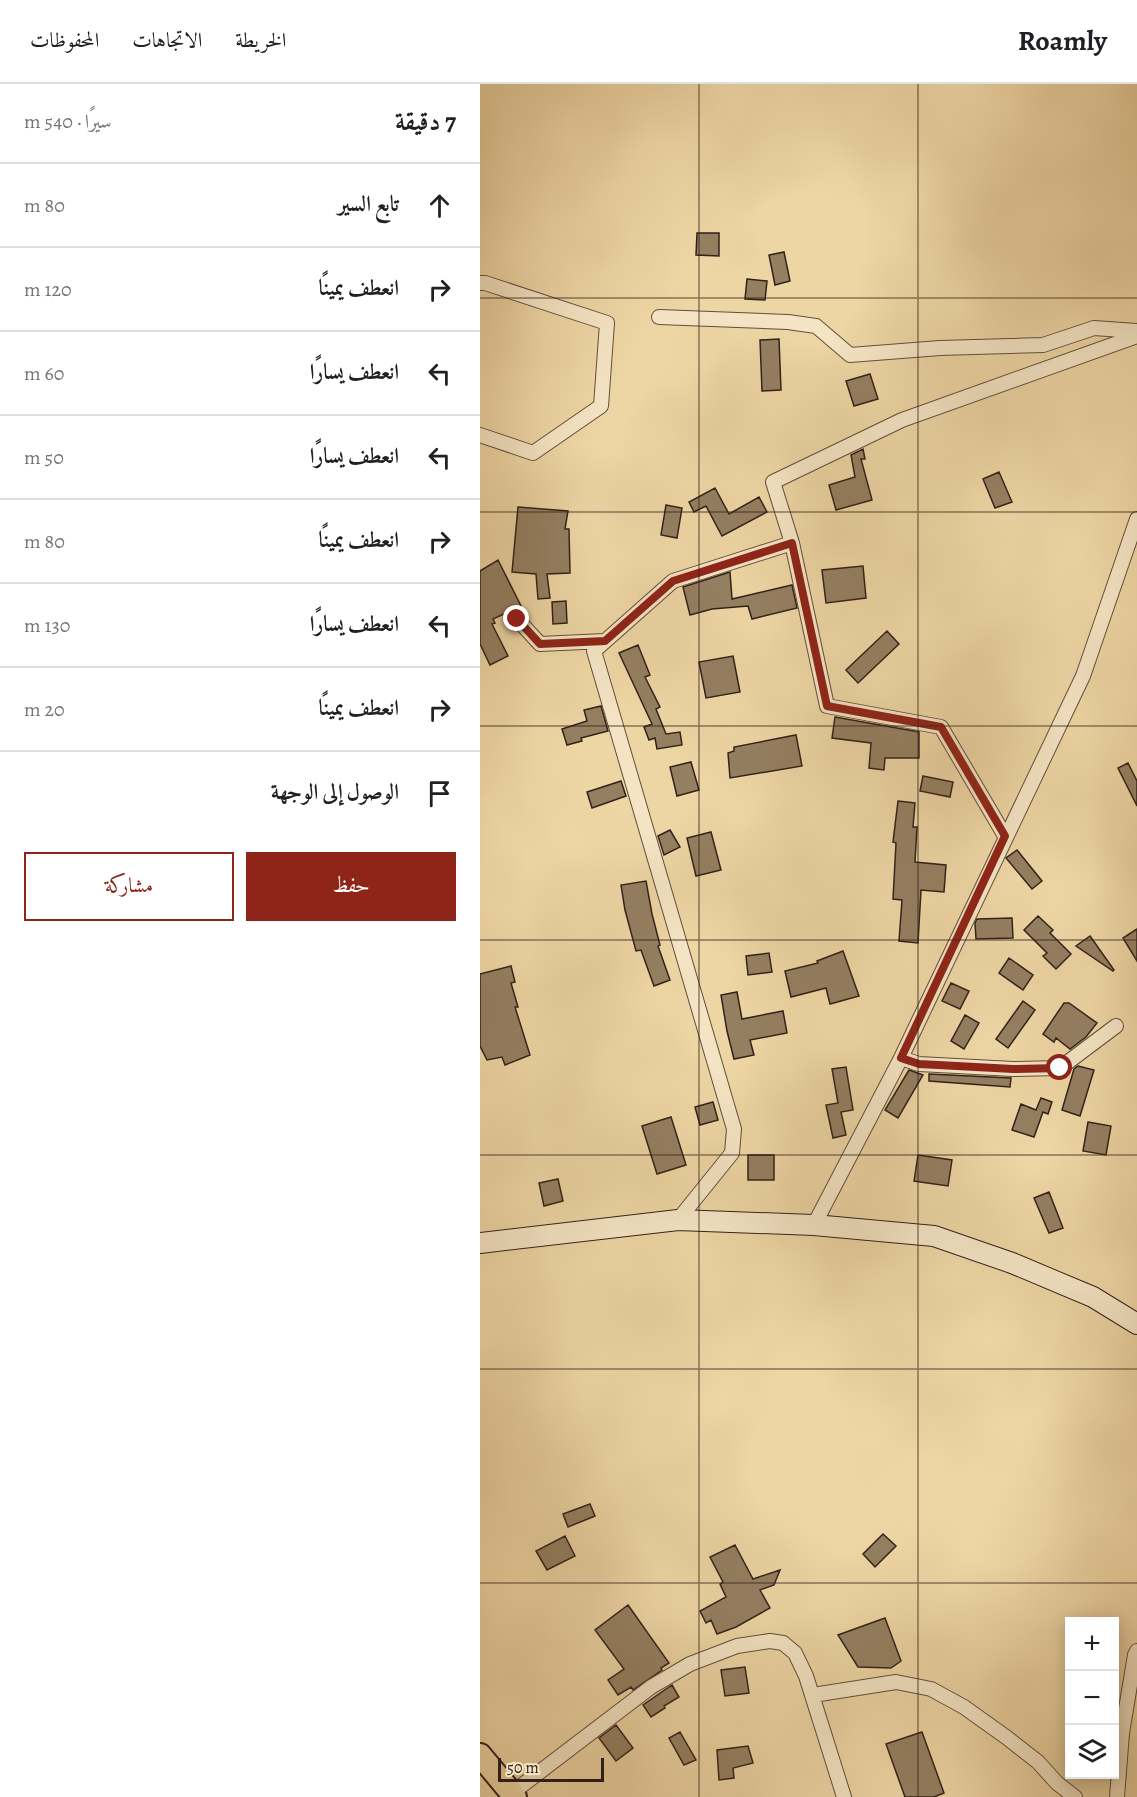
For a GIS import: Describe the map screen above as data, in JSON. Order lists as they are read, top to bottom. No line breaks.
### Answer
{"scale_bar":"50 m","page":{"header":"Roamly","nav":["الخريطة","الاتجاهات","المحفوظات"],"heading":["7 دقيقة","سيرًا · 540 m"],"list":[["تابع السير","80 m"],["انعطف يمينًا","120 m"],["انعطف يسارًا","60 m"],["انعطف يسارًا","50 m"],["انعطف يمينًا","80 m"],["انعطف يسارًا","130 m"],["انعطف يمينًا","20 m"],"الوصول إلى الوجهة"],"buttons":["حفظ","مشاركة"],"map_buttons":["+","−"],"scale":"50 m"}}
